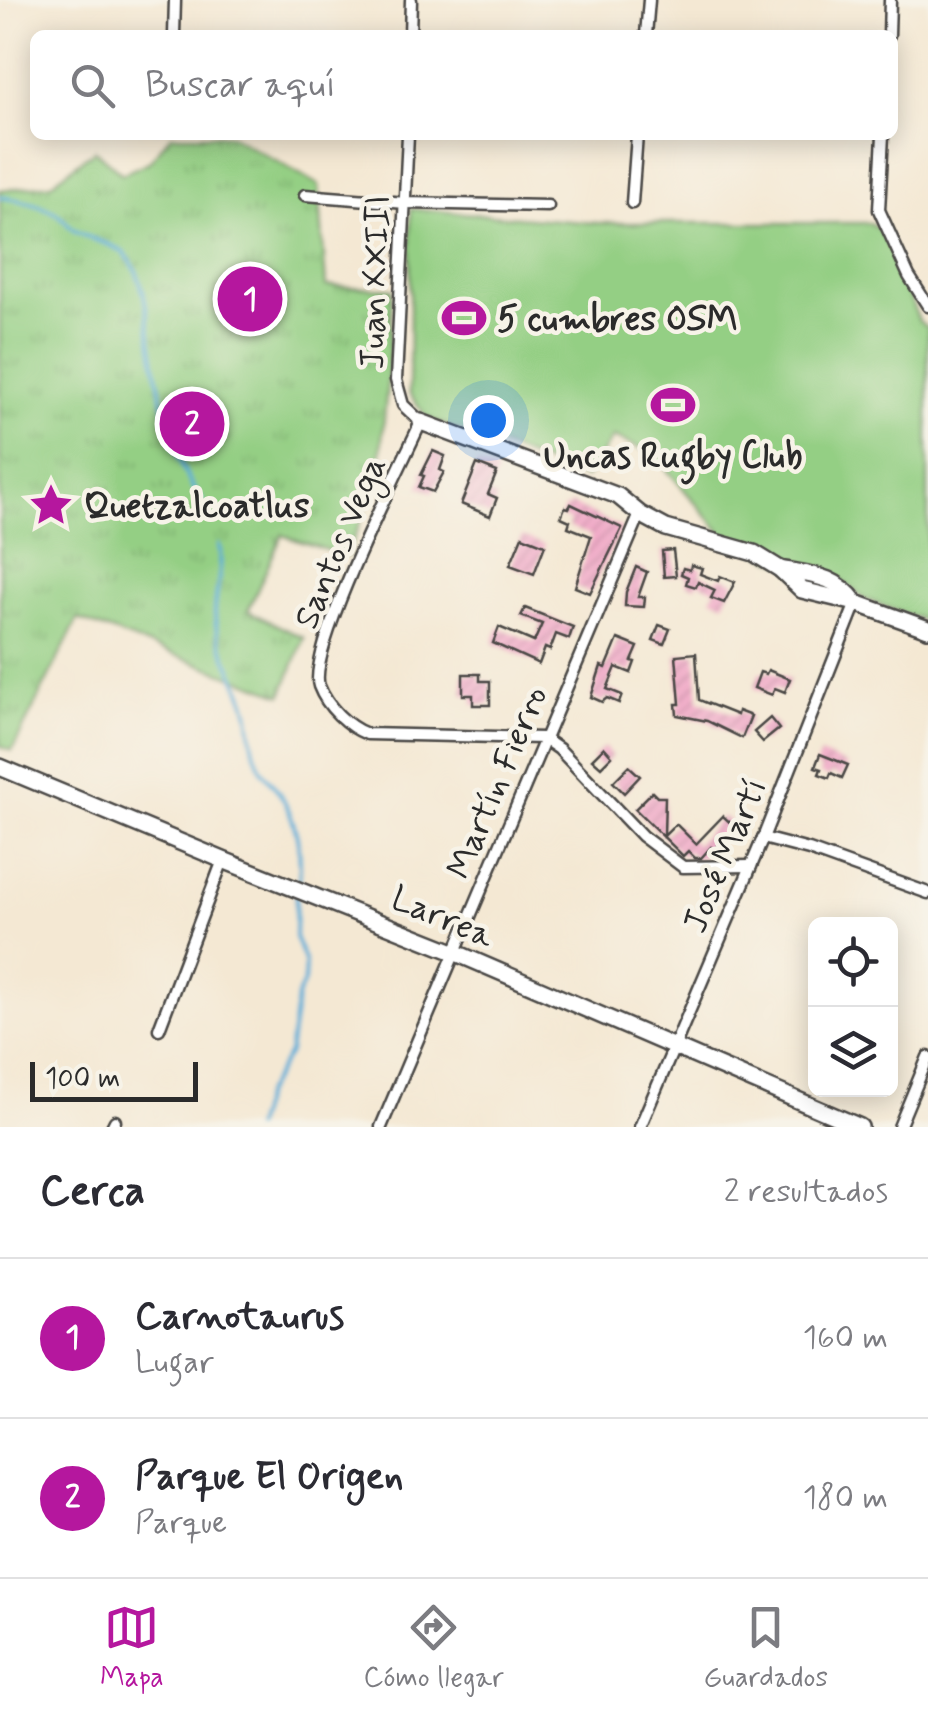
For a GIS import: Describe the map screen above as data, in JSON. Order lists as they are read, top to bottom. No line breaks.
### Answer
{"streets":{"street":["Juan XXIII","Santos Vega","Martín Fierro","José Martí","Larrea"]},"crossings":[["Juan XXIII","Santos Vega"],["Santos Vega","Martín Fierro"],["Martín Fierro","Larrea"],["José Martí","Larrea"]],"places":{"sports":["5 cumbres OSM","Uncas Rugby Club"],"place":["Quetzalcoatlus"]},"scale_bar":"100 m","page":{"search":"Buscar aquí","pins":["1","2"],"scale":"100 m","heading":["Cerca","2 resultados"],"list":[{"mark":"1","name":"Carnotaurus","note":"Lugar","value":"160 m"},{"mark":"2","name":"Parque El Origen","note":"Parque","value":"180 m"}],"nav":["Mapa","Cómo llegar","Guardados"]}}
